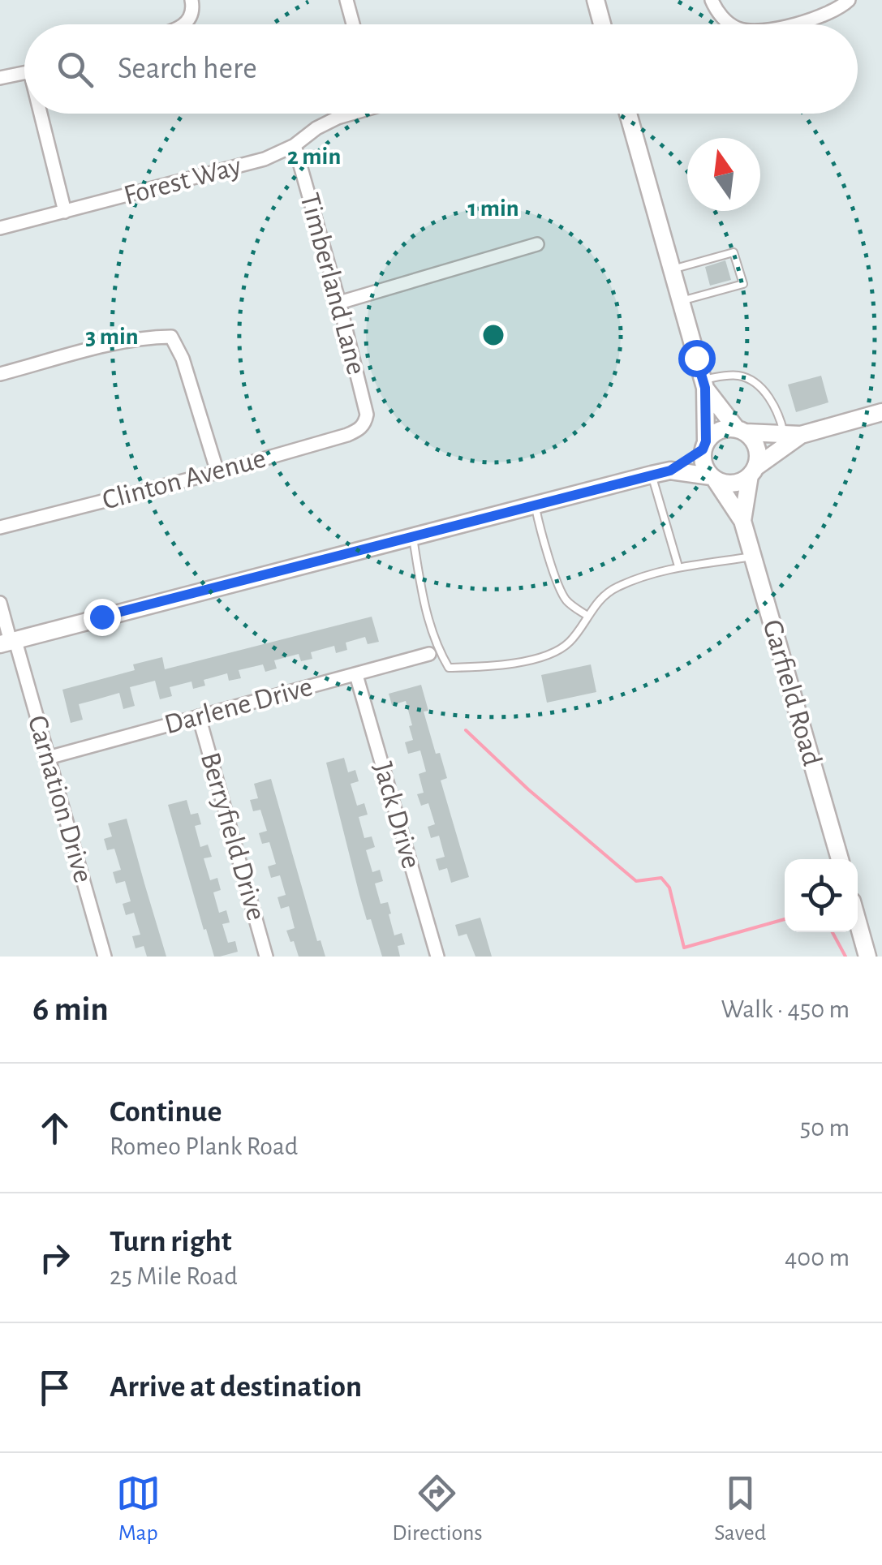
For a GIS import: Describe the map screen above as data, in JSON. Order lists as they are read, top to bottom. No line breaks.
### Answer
{"streets":{"street":["Forest Way","Timberland Lane","Clinton Avenue","Garfield Road","Darlene Drive","Carnation Drive","Jack Drive","Berryfield Drive"]},"crossings":[["Forest Way","Timberland Lane"],["Timberland Lane","Clinton Avenue"],["Darlene Drive","Carnation Drive"],["Darlene Drive","Jack Drive"],["Darlene Drive","Berryfield Drive"]],"north":"top","page":{"search":"Search here","heading":["6 min","Walk · 450 m"],"list":[["Continue","Romeo Plank Road","50 m"],["Turn right","25 Mile Road","400 m"],"Arrive at destination"],"nav":["Map","Directions","Saved"]},"rings":["2 min","1 min","3 min"]}
